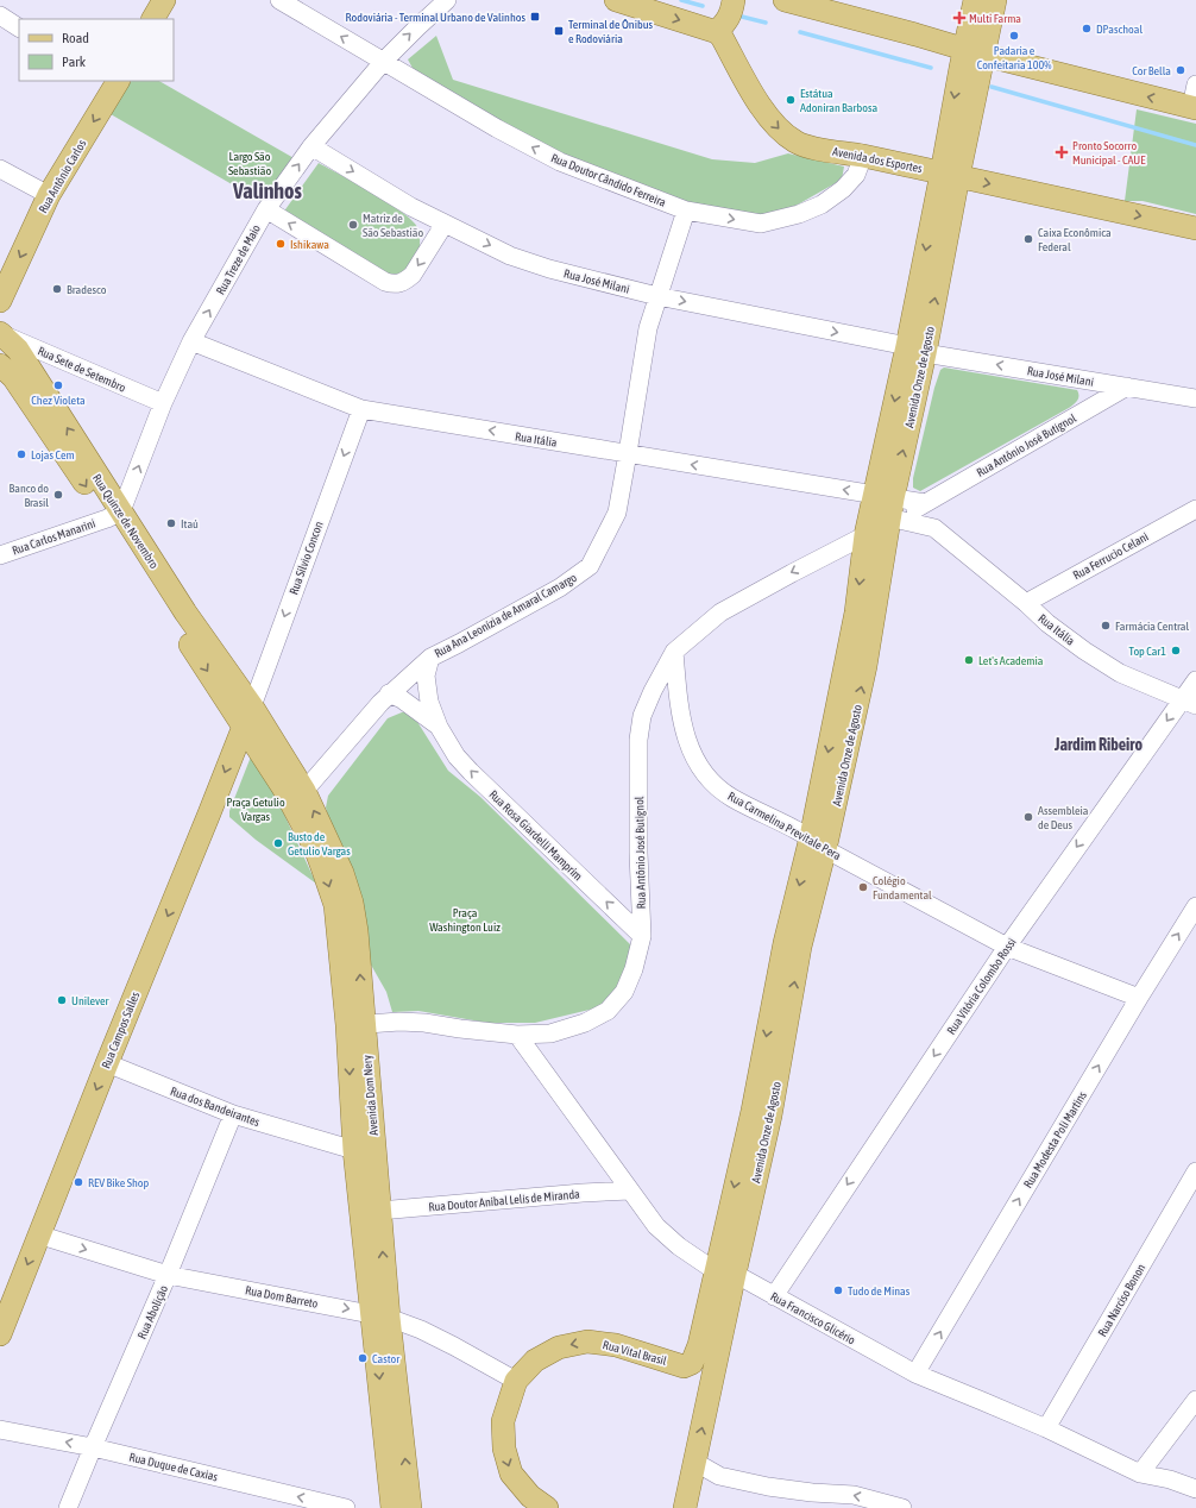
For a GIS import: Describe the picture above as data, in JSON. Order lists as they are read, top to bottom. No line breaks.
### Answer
{"streets":{"main road":["Avenida dos Esportes","Rua Antônio Carlos","Avenida Onze de Agosto","Rua Quinze de Novembro","Rua Campos Salles","Avenida Dom Nery","Rua Vital Brasil"],"street":["Rua Doutor Cândido Ferreira","Rua Treze de Maio","Rua José Milani","Rua Sete de Setembro","Rua Itália","Rua Antônio José Butignol","Rua Carlos Manarini","Rua Ferrucio Celani","Rua Sílvio Concon","Rua Ana Leonízia de Amaral Camargo","Rua Carmelina Previtale Pera","Rua Rosa Giardelli Mamprim","Rua Vitória Colombo Rossi","Rua dos Bandeirantes","Rua Modesta Poli Martins","Rua Doutor Aníbal Lelis de Miranda","Rua Dom Barreto","Rua Narciso Bonon","Rua Abolição","Rua Francisco Glicério","Rua Duque de Caxias"]},"crossings":[["Avenida dos Esportes","Rua Doutor Cândido Ferreira"],["Avenida dos Esportes","Avenida Onze de Agosto"],["Rua Doutor Cândido Ferreira","Rua Treze de Maio"],["Rua Doutor Cândido Ferreira","Rua Ana Leonízia de Amaral Camargo"],["Rua Treze de Maio","Rua José Milani"],["Rua Treze de Maio","Rua Sete de Setembro"],["Rua Treze de Maio","Rua Itália"],["Rua Treze de Maio","Rua Quinze de Novembro"],["Rua Treze de Maio","Rua Carlos Manarini"],["Rua José Milani","Avenida Onze de Agosto"],["Rua José Milani","Rua Antônio José Butignol"],["Rua José Milani","Rua Ana Leonízia de Amaral Camargo"],["Rua Sete de Setembro","Rua Quinze de Novembro"],["Avenida Onze de Agosto","Rua Itália"],["Avenida Onze de Agosto","Rua Antônio José Butignol"],["Avenida Onze de Agosto","Rua Carmelina Previtale Pera"],["Avenida Onze de Agosto","Rua Francisco Glicério"],["Avenida Onze de Agosto","Rua Vital Brasil"],["Rua Itália","Rua Antônio José Butignol"],["Rua Itália","Rua Ferrucio Celani"],["Rua Itália","Rua Sílvio Concon"],["Rua Itália","Rua Ana Leonízia de Amaral Camargo"],["Rua Itália","Rua Vitória Colombo Rossi"],["Rua Antônio José Butignol","Rua Carmelina Previtale Pera"],["Rua Antônio José Butignol","Rua Rosa Giardelli Mamprim"],["Rua Antônio José Butignol","Avenida Dom Nery"],["Rua Antônio José Butignol","Rua Francisco Glicério"],["Rua Quinze de Novembro","Rua Carlos Manarini"],["Rua Quinze de Novembro","Rua Sílvio Concon"],["Rua Quinze de Novembro","Rua Campos Salles"],["Rua Quinze de Novembro","Avenida Dom Nery"],["Rua Sílvio Concon","Rua Campos Salles"],["Rua Sílvio Concon","Avenida Dom Nery"],["Rua Ana Leonízia de Amaral Camargo","Rua Rosa Giardelli Mamprim"],["Rua Ana Leonízia de Amaral Camargo","Avenida Dom Nery"],["Rua Carmelina Previtale Pera","Rua Vitória Colombo Rossi"],["Rua Carmelina Previtale Pera","Rua Modesta Poli Martins"],["Rua Vitória Colombo Rossi","Rua Francisco Glicério"],["Rua Campos Salles","Avenida Dom Nery"],["Rua Campos Salles","Rua dos Bandeirantes"],["Rua Campos Salles","Rua Dom Barreto"],["Avenida Dom Nery","Rua dos Bandeirantes"],["Avenida Dom Nery","Rua Doutor Aníbal Lelis de Miranda"],["Avenida Dom Nery","Rua Dom Barreto"],["Rua dos Bandeirantes","Rua Abolição"],["Rua Modesta Poli Martins","Rua Francisco Glicério"],["Rua Doutor Aníbal Lelis de Miranda","Rua Francisco Glicério"],["Rua Dom Barreto","Rua Abolição"],["Rua Dom Barreto","Rua Vital Brasil"],["Rua Narciso Bonon","Rua Francisco Glicério"],["Rua Abolição","Rua Duque de Caxias"]],"one_way":["Rua Antônio Carlos","Rua Treze de Maio","Rua Itália","Rua Sílvio Concon","Rua Rosa Giardelli Mamprim","Rua Vitória Colombo Rossi","Rua Campos Salles","Rua Modesta Poli Martins","Rua Dom Barreto","Rua Duque de Caxias"],"districts":["Valinhos","Jardim Ribeiro"],"parks":["Largo São Sebastião","Praça Getulio Vargas","Praça Washington Luiz"],"places":{"transit":["Rodoviária - Terminal Urbano de Valinhos","Terminal de Ônibus e Rodoviária"],"health":["Multi Farma","Pronto Socorro Municipal - CAUE"],"other":["DPaschoal","Padaria e Confeitaria 100%","Cor Bella","Estátua Adoniran Barbosa","Matriz de São Sebastião","Caixa Econômica Federal","Ishikawa","Bradesco","Chez Violeta","Lojas Cem","Banco do Brasil","Itaú","Farmácia Central","Top Car1","Let's Academia","Assembleia de Deus","Busto de Getulio Vargas","Colégio Fundamental","Unilever","REV Bike Shop","Tudo de Minas","Castor"]},"legend":["Road","Park"]}
